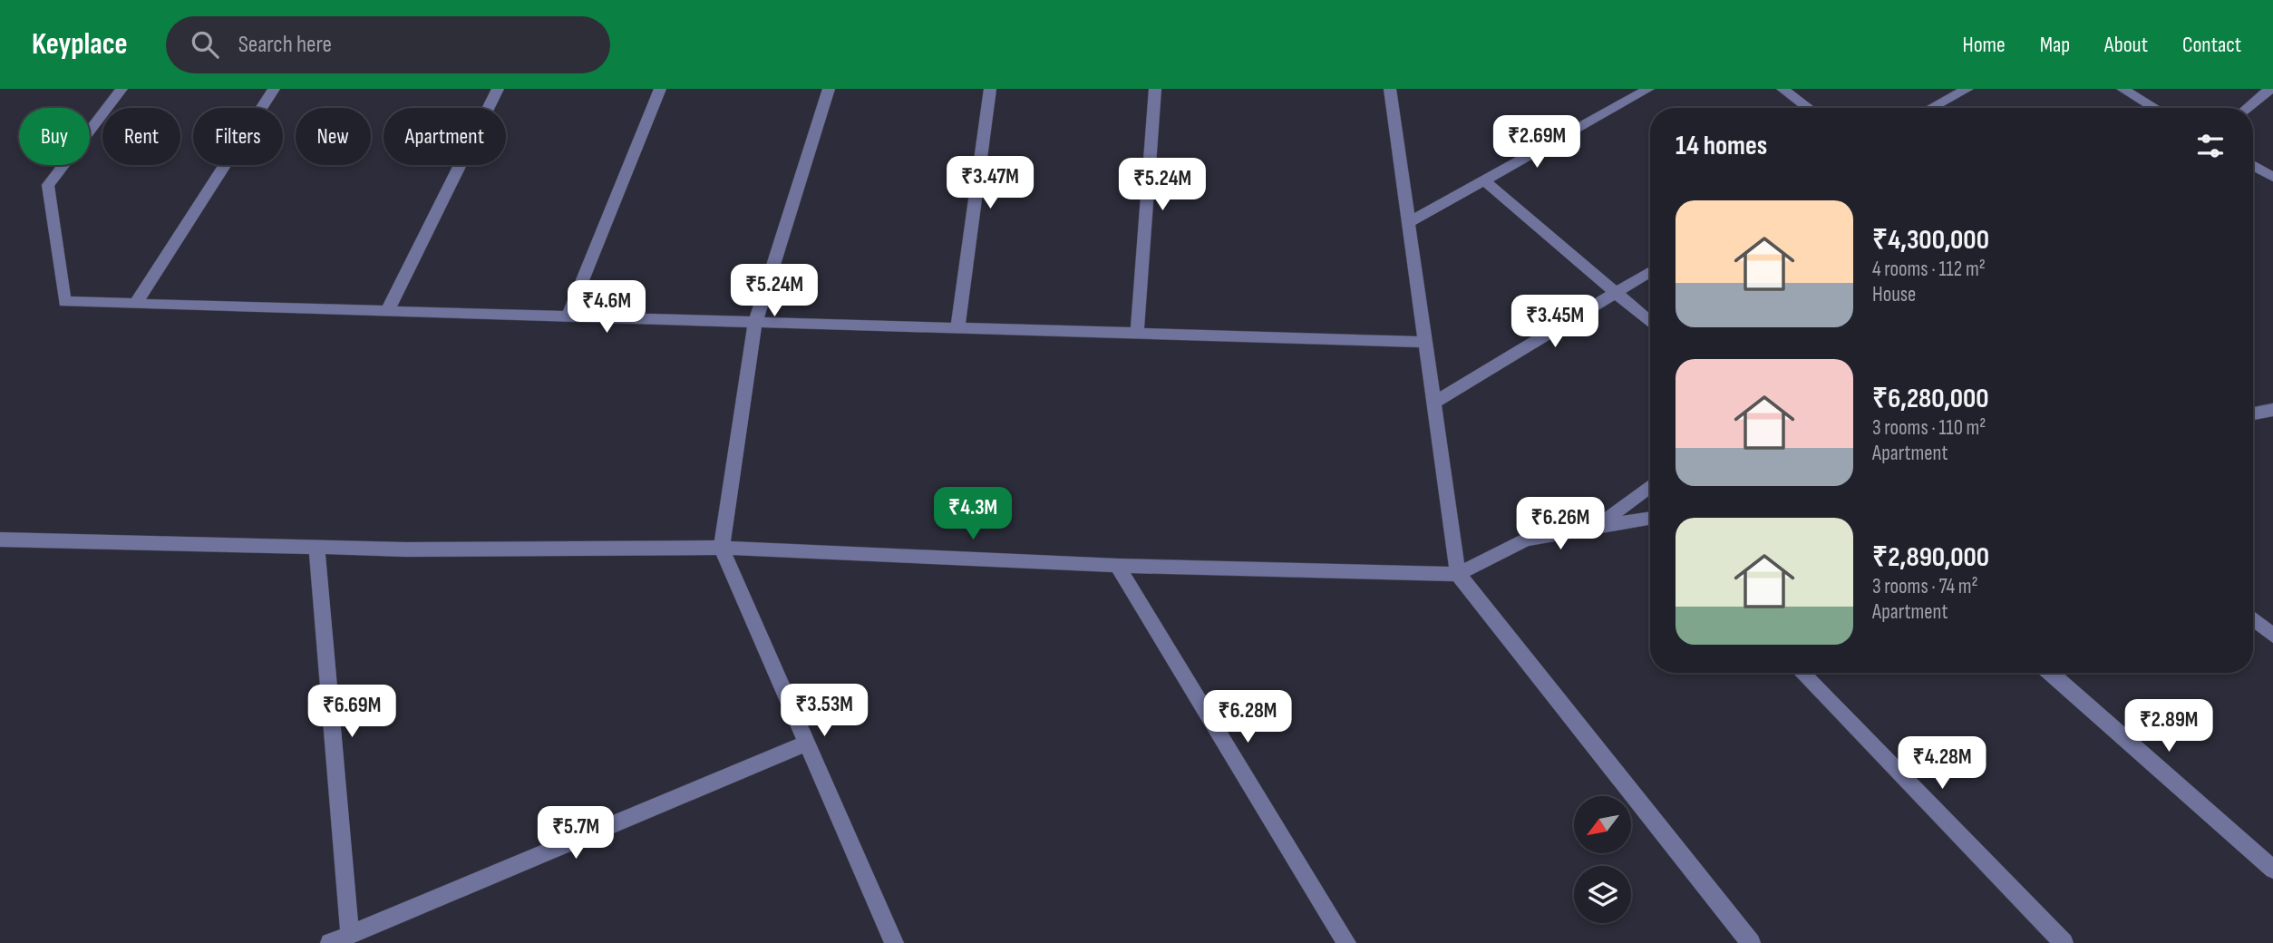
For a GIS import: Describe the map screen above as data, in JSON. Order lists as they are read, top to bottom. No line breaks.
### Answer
{"north":"bottom left","page":{"header":"Keyplace","search":"Search here","nav":["Home","Map","About","Contact"],"chip":["Buy","Rent","Filters","New","Apartment"],"heading":"14 homes","price":["₹2.69M","₹3.47M","₹5.24M","₹5.24M","₹4.6M","₹3.45M","₹4.3M","₹6.26M","₹3.53M","₹6.69M","₹6.28M","₹2.89M","₹4.28M","₹5.7M"],"list":[{"name":"₹4,300,000","note":"4 rooms · 112 m² · House"},{"name":"₹6,280,000","note":"3 rooms · 110 m² · Apartment"},{"name":"₹2,890,000","note":"3 rooms · 74 m² · Apartment"}]}}
